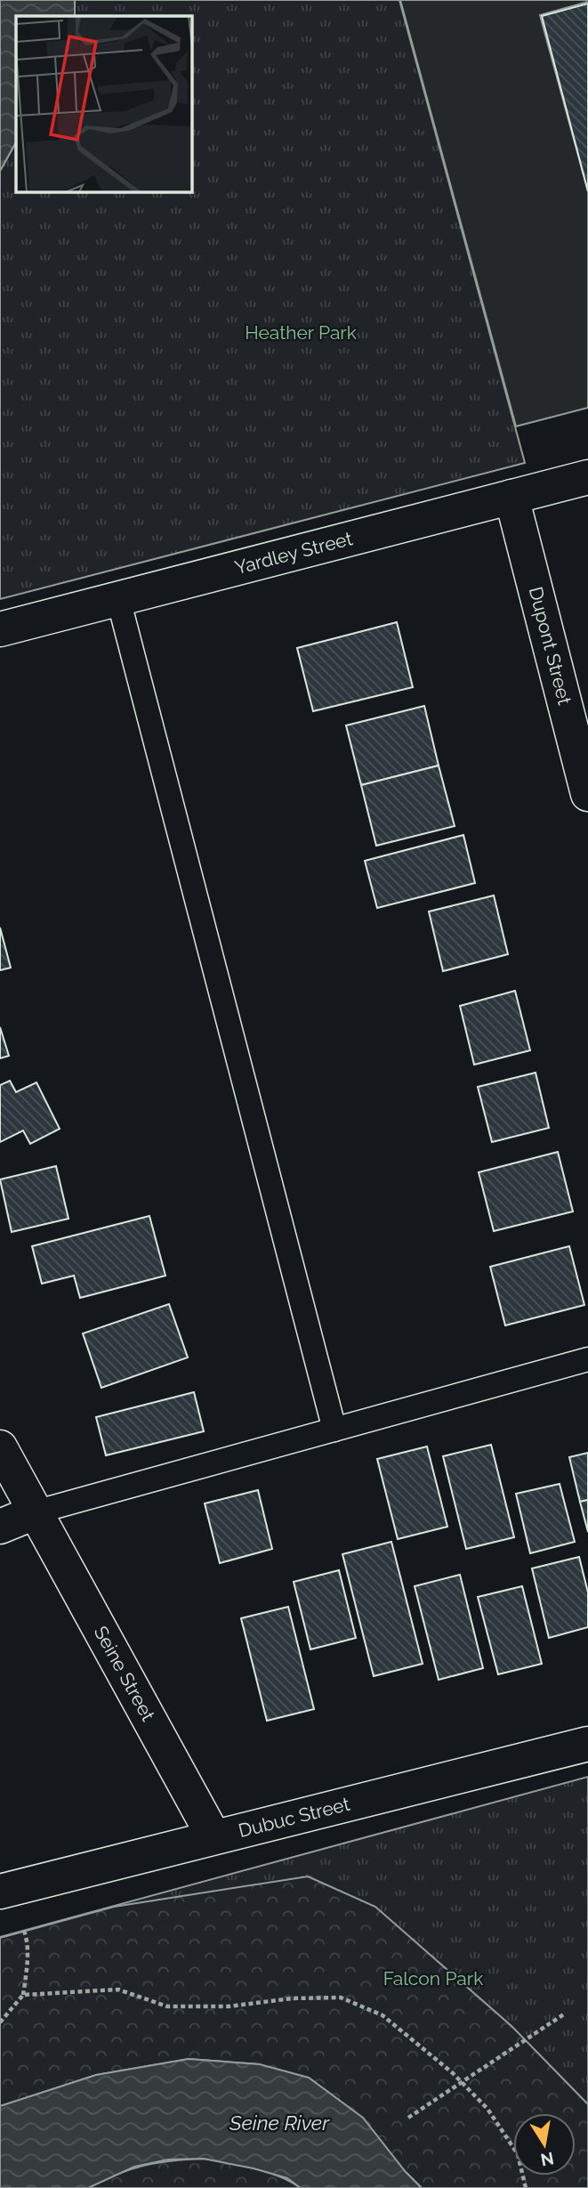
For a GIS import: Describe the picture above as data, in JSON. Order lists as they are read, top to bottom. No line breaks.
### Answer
{"streets":{"street":["Yardley Street","Dupont Street","Seine Street","Dubuc Street"]},"crossings":[["Yardley Street","Dupont Street"],["Seine Street","Dubuc Street"]],"water":["Seine River"],"parks":["Heather Park","Falcon Park"],"north":"bottom"}
